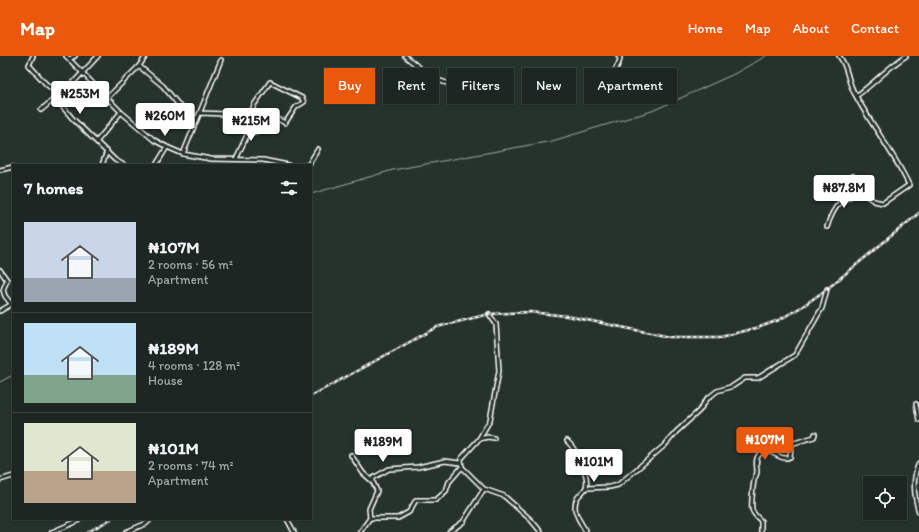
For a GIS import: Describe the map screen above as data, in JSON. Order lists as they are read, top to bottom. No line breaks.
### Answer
{"page":{"header":"Map","nav":["Home","Map","About","Contact"],"chip":["Buy","Rent","Filters","New","Apartment"],"price":["₦253M","₦260M","₦215M","₦87.8M","₦107M","₦189M","₦101M"],"heading":"7 homes","list":[{"name":"₦107M","note":"2 rooms · 56 m² · Apartment"},{"name":"₦189M","note":"4 rooms · 128 m² · House"},{"name":"₦101M","note":"2 rooms · 74 m² · Apartment"}]}}
